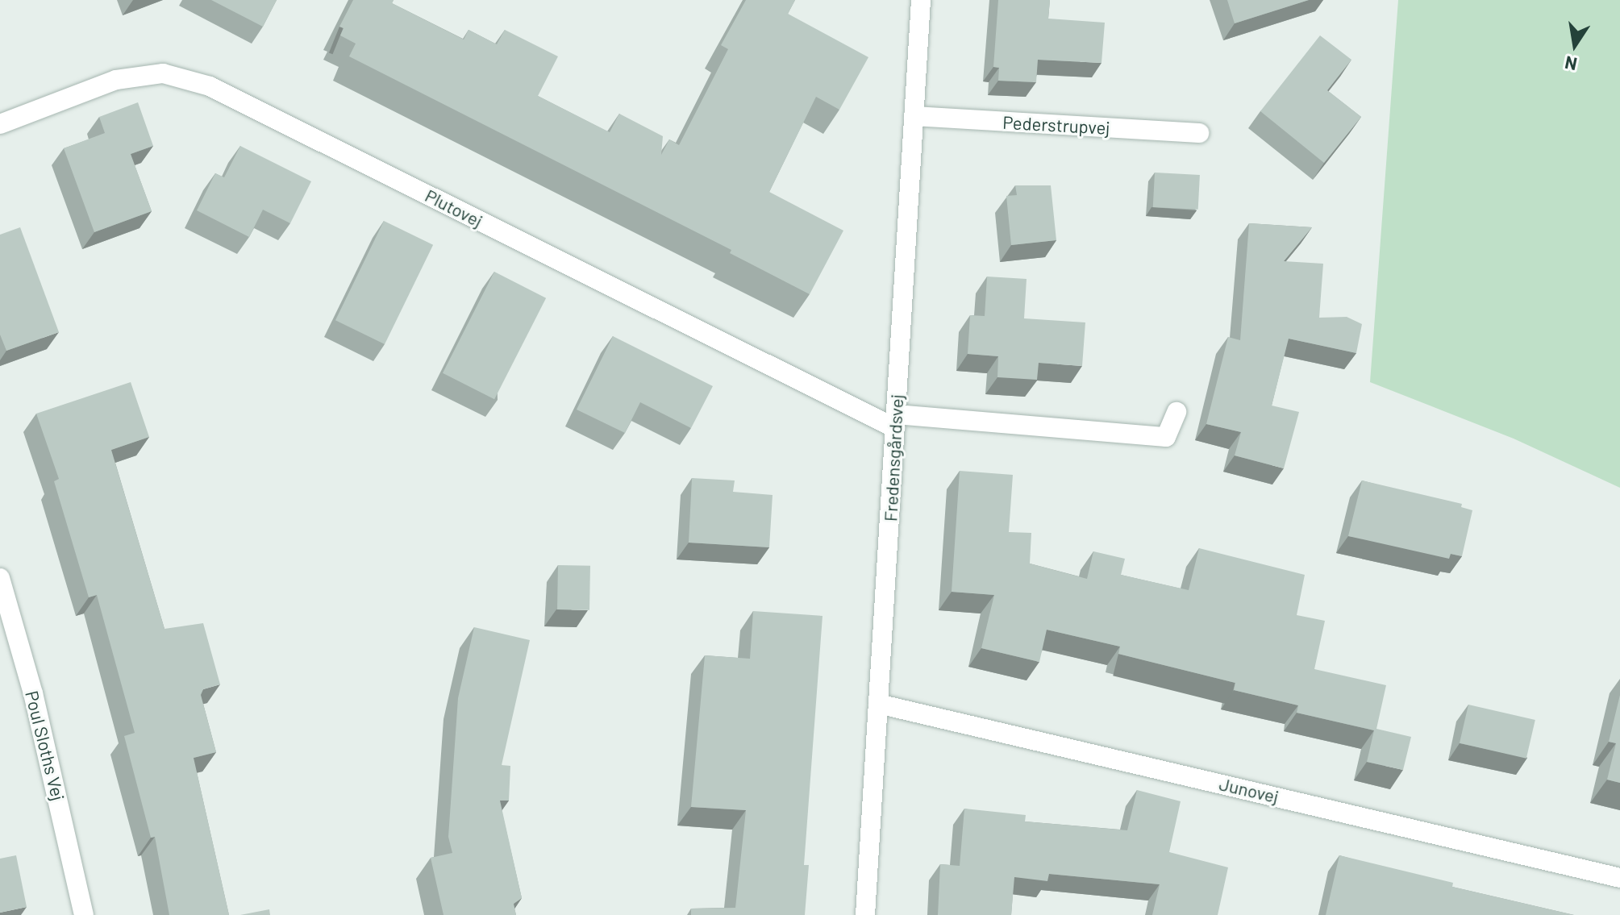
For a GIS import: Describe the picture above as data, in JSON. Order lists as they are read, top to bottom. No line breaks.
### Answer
{"streets":{"street":["Pederstrupvej","Plutovej","Fredensgårdsvej","Poul Sloths Vej","Junovej"]},"crossings":[["Pederstrupvej","Fredensgårdsvej"],["Plutovej","Fredensgårdsvej"],["Fredensgårdsvej","Junovej"]],"north":"bottom"}
